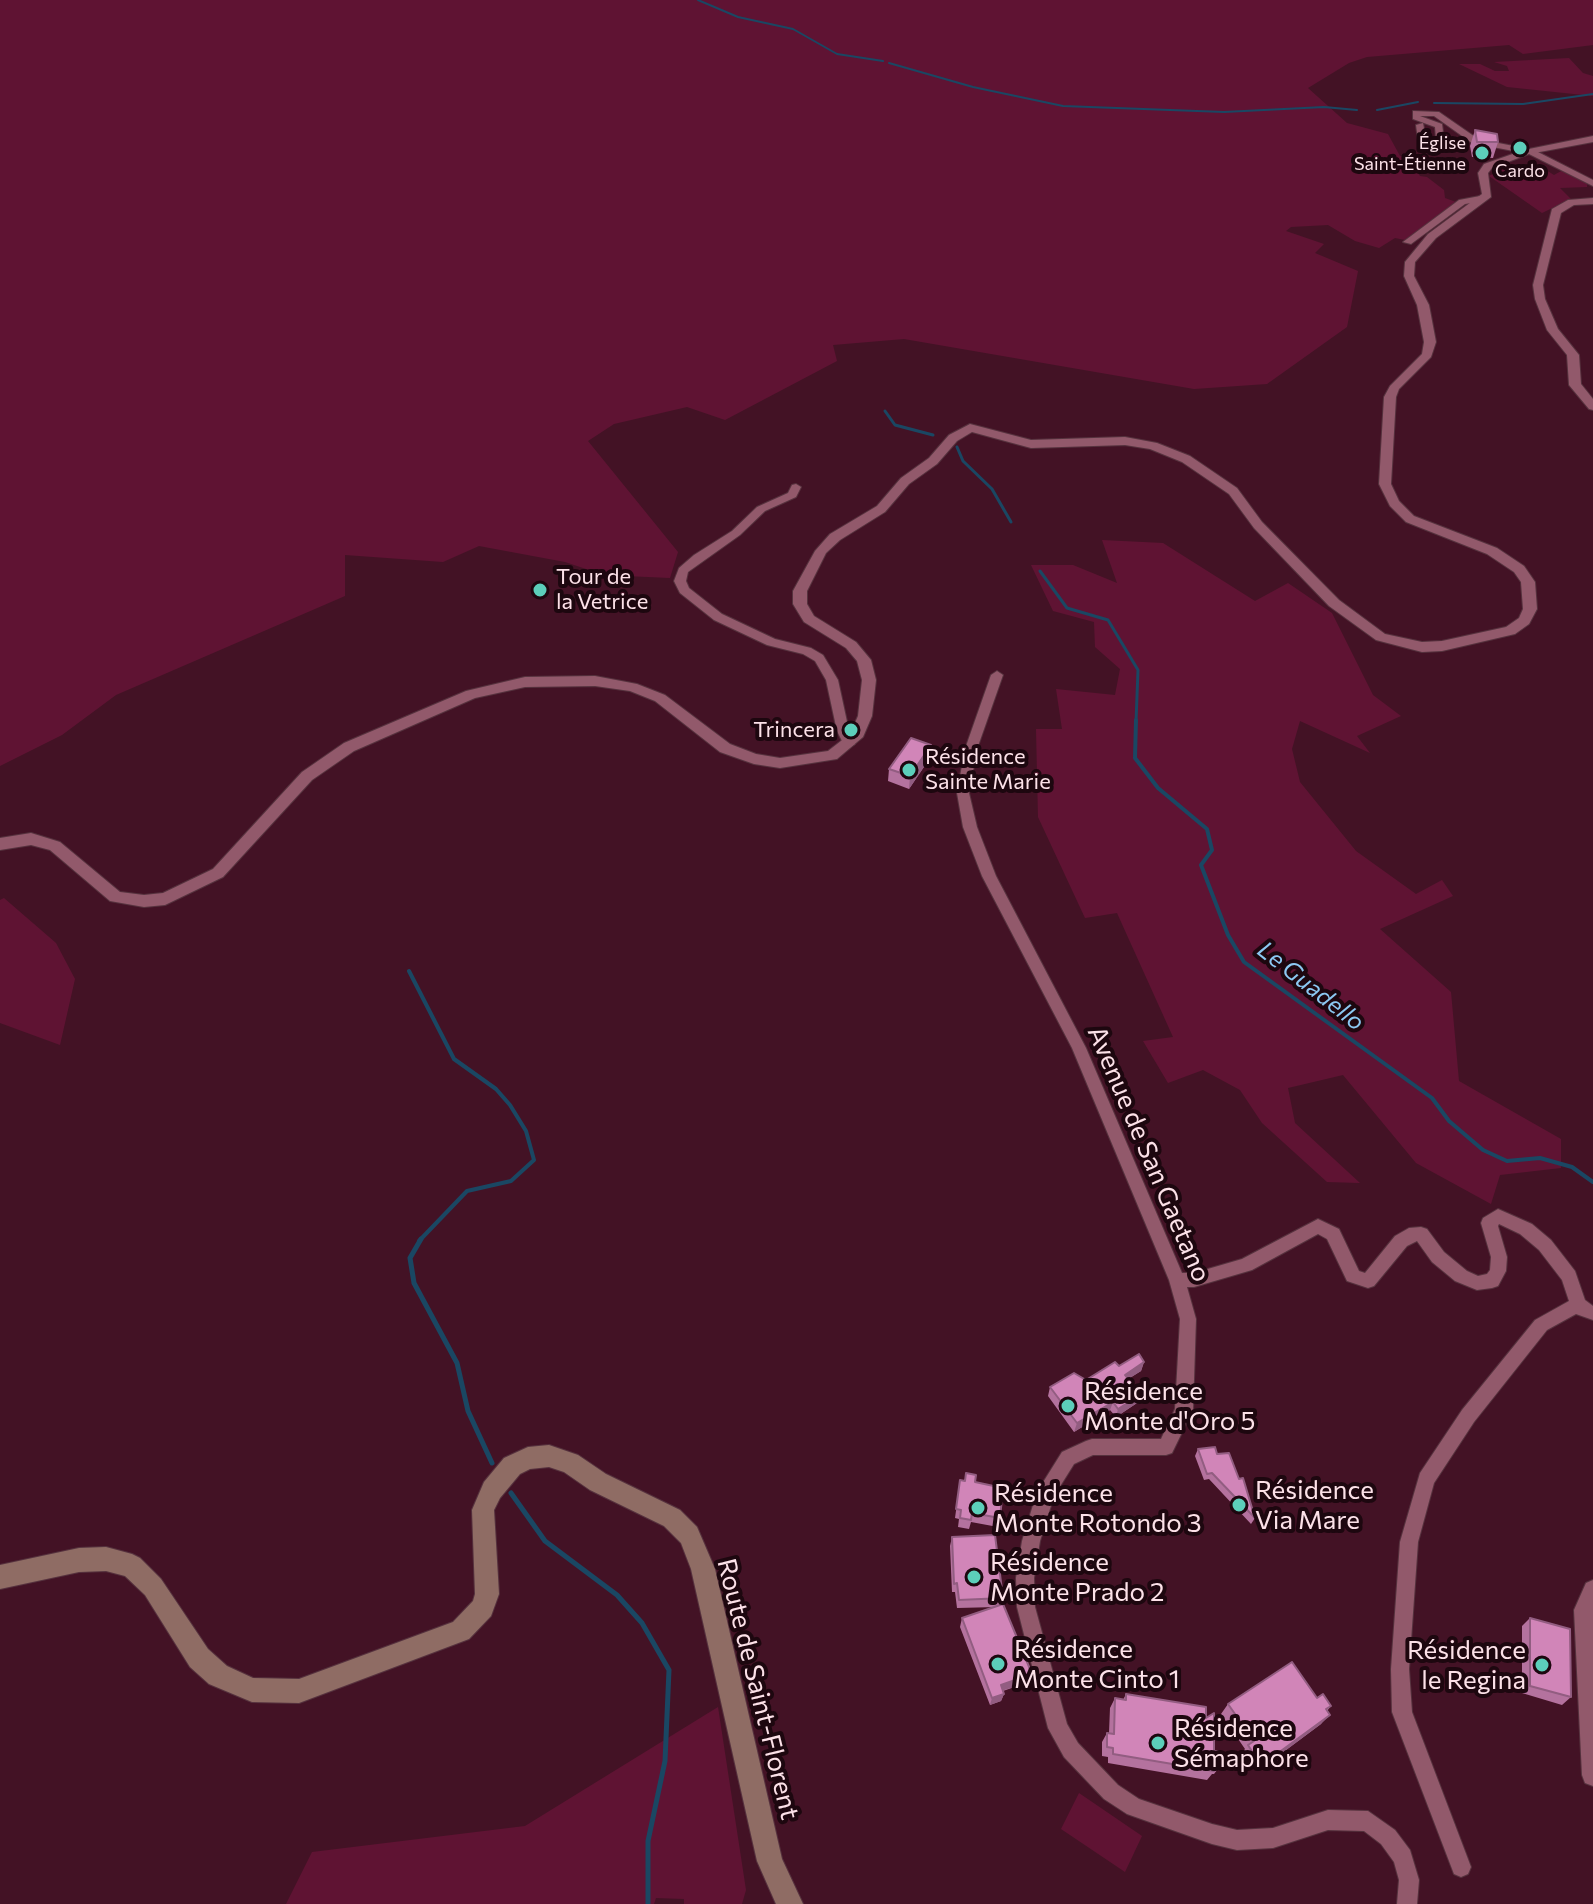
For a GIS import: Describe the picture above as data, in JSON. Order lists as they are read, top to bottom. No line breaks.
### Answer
{"streets":{"main road":["Route de Saint-Florent"],"street":["Avenue de San Gaetano"]},"water":["Le Guadello"],"places":["Cardo","Église Saint-Étienne","Tour de la Vetrice","Trincera","Résidence Sainte Marie","Résidence Monte d'Oro 5","Résidence Via Mare","Résidence Monte Rotondo 3","Résidence Monte Prado 2","Résidence Monte Cinto 1","Résidence le Regina","Résidence Sémaphore"]}
